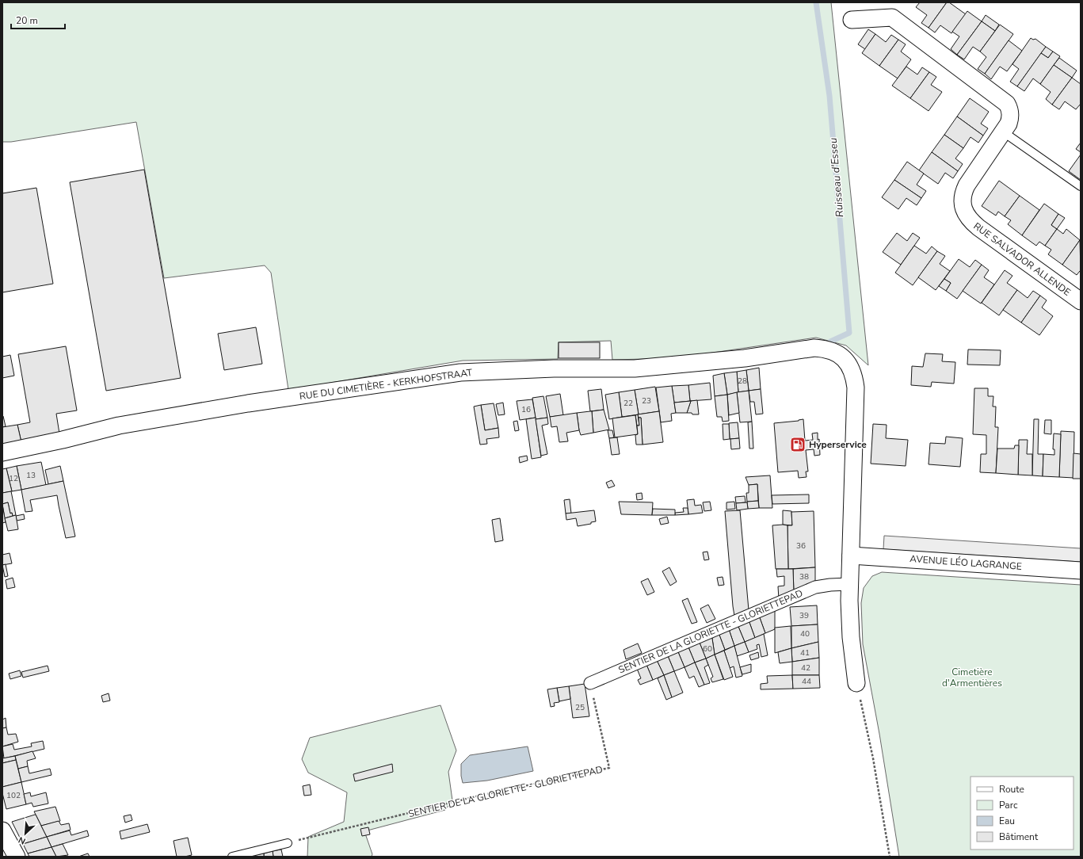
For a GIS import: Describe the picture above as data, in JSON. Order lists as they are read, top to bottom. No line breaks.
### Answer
{"streets":{"street":["RUE SALVADOR ALLENDE","RUE DU CIMETIÈRE - KERKHOFSTRAAT","AVENUE LÉO LAGRANGE","SENTIER DE LA GLORIETTE - GLORIETTEPAD"]},"crossings":[["RUE DU CIMETIÈRE - KERKHOFSTRAAT","AVENUE LÉO LAGRANGE"]],"water":["Ruisseau d'Esseu"],"parks":["Cimetière d'Armentières"],"places":{"fuel station":["Hyperservice"]},"house_numbers":["28","23","22","16","13","12","36","38","39","40","60","41","42","44","25","102"],"legend":["Route","Parc","Eau","Bâtiment"],"scale_bar":"20 m","north":"bottom left"}
